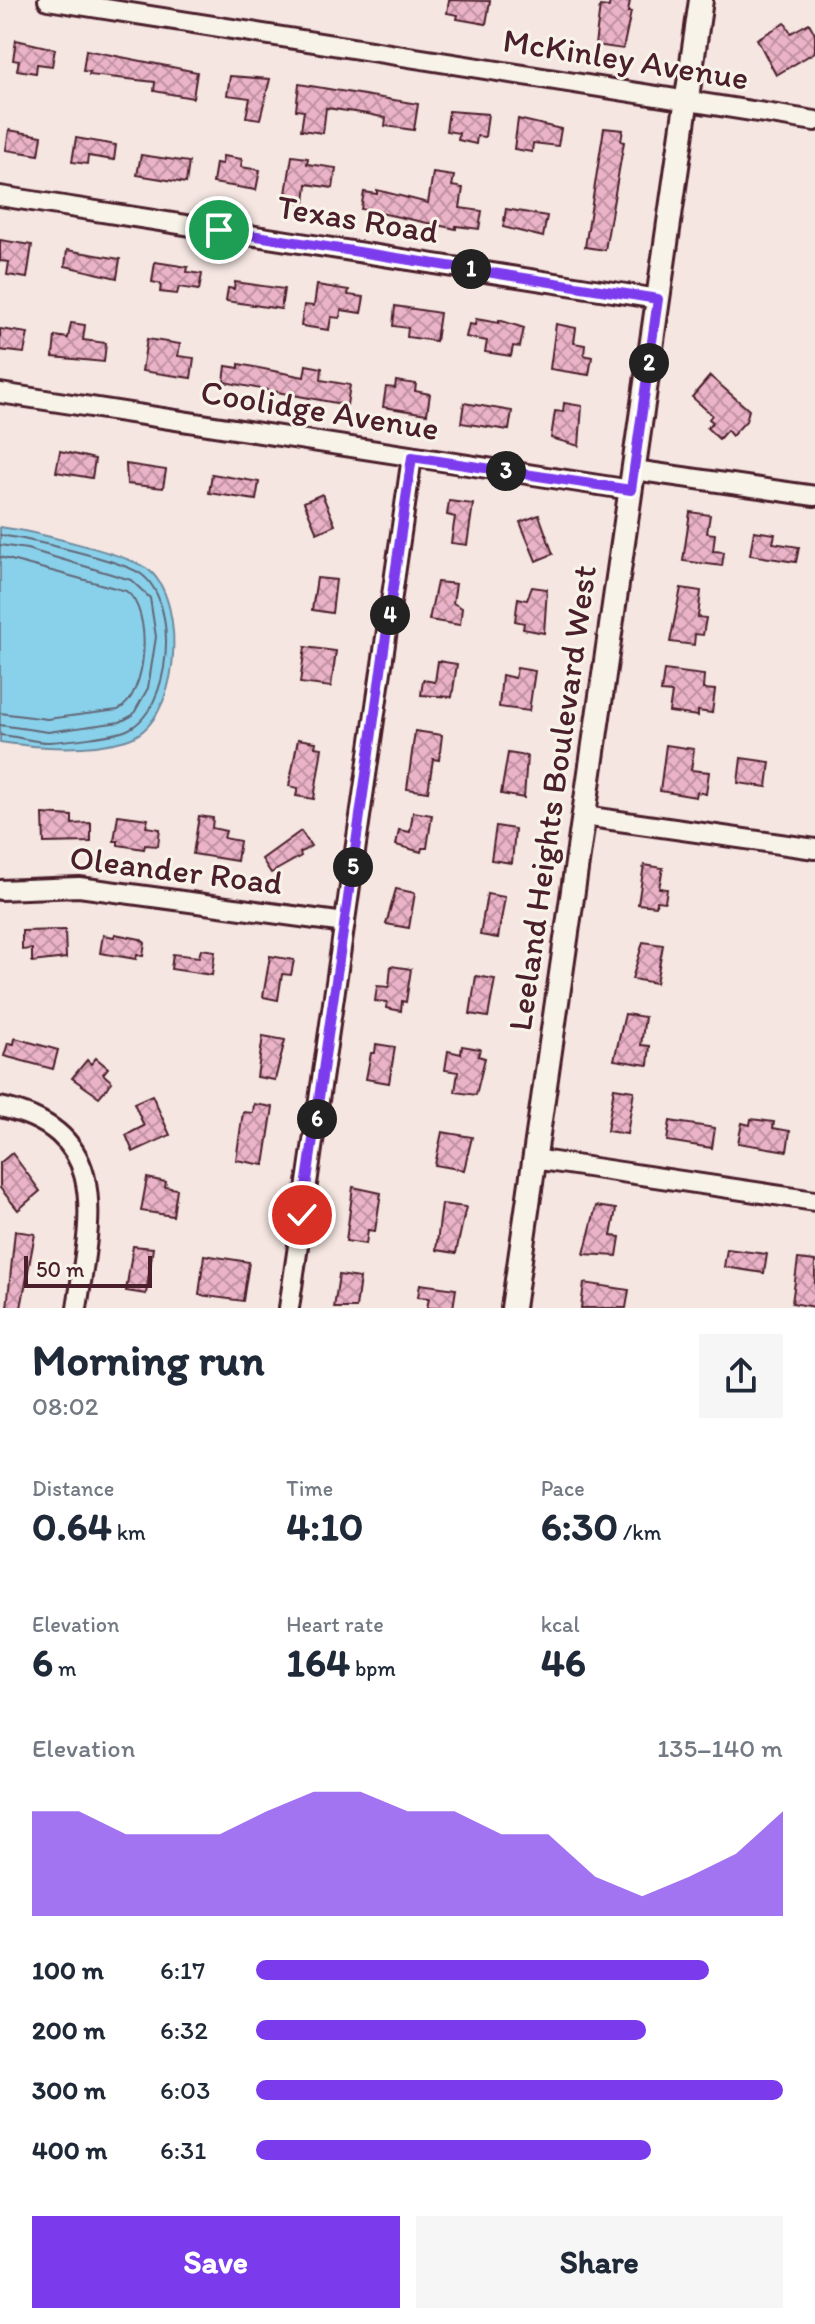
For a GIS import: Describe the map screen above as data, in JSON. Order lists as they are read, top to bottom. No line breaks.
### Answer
{"streets":{"main road":["Leeland Heights Boulevard West"],"street":["McKinley Avenue","Texas Road","Coolidge Avenue","Oleander Road"]},"crossings":[["McKinley Avenue","Leeland Heights Boulevard West"],["Texas Road","Leeland Heights Boulevard West"],["Coolidge Avenue","Leeland Heights Boulevard West"]],"scale_bar":"50 m","page":{"pins":["1","2","3","4","5","6"],"scale":"50 m","heading":["Morning run","08:02"],"stats":[["Distance","0.64 km"],["Time","4:10"],["Pace","6:30 /km"],["Elevation","6 m"],["Heart rate","164 bpm"],["kcal","46"]],"chart":["Elevation","135–140 m"],"list":[{"name":"100 m","note":"6:17"},{"name":"200 m","note":"6:32"},{"name":"300 m","note":"6:03"},{"name":"400 m","note":"6:31"}],"buttons":["Save","Share"]}}
